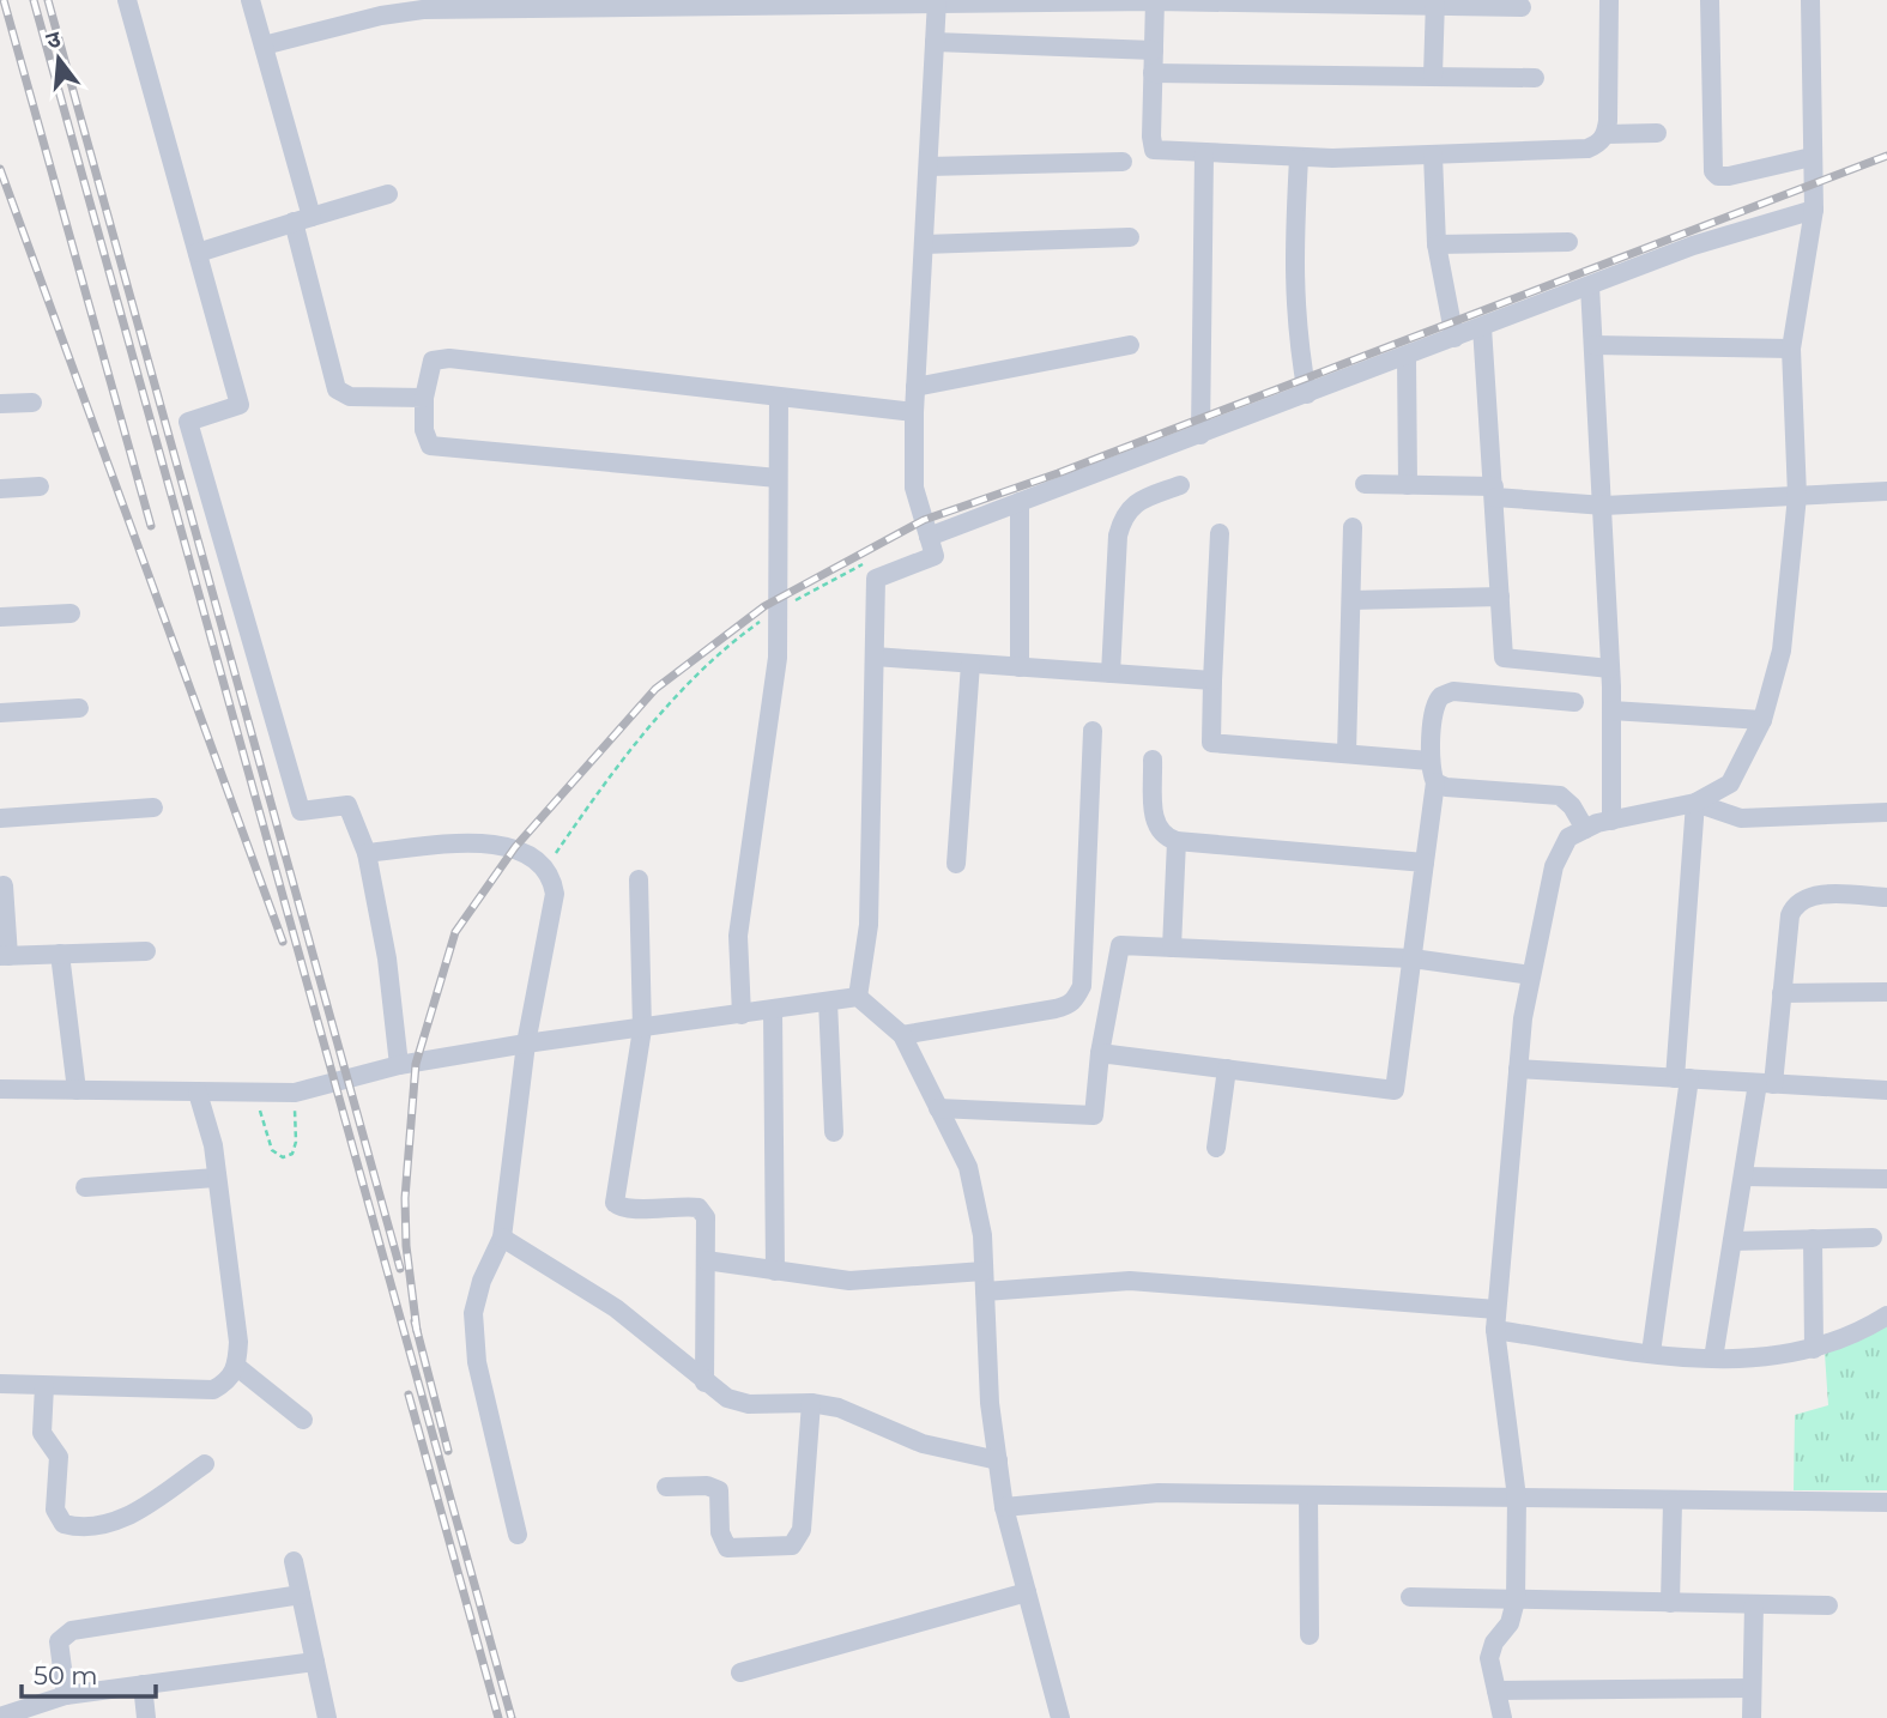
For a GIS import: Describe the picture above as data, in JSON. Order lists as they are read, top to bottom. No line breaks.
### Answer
{"scale_bar":"50 m","north":"top"}
